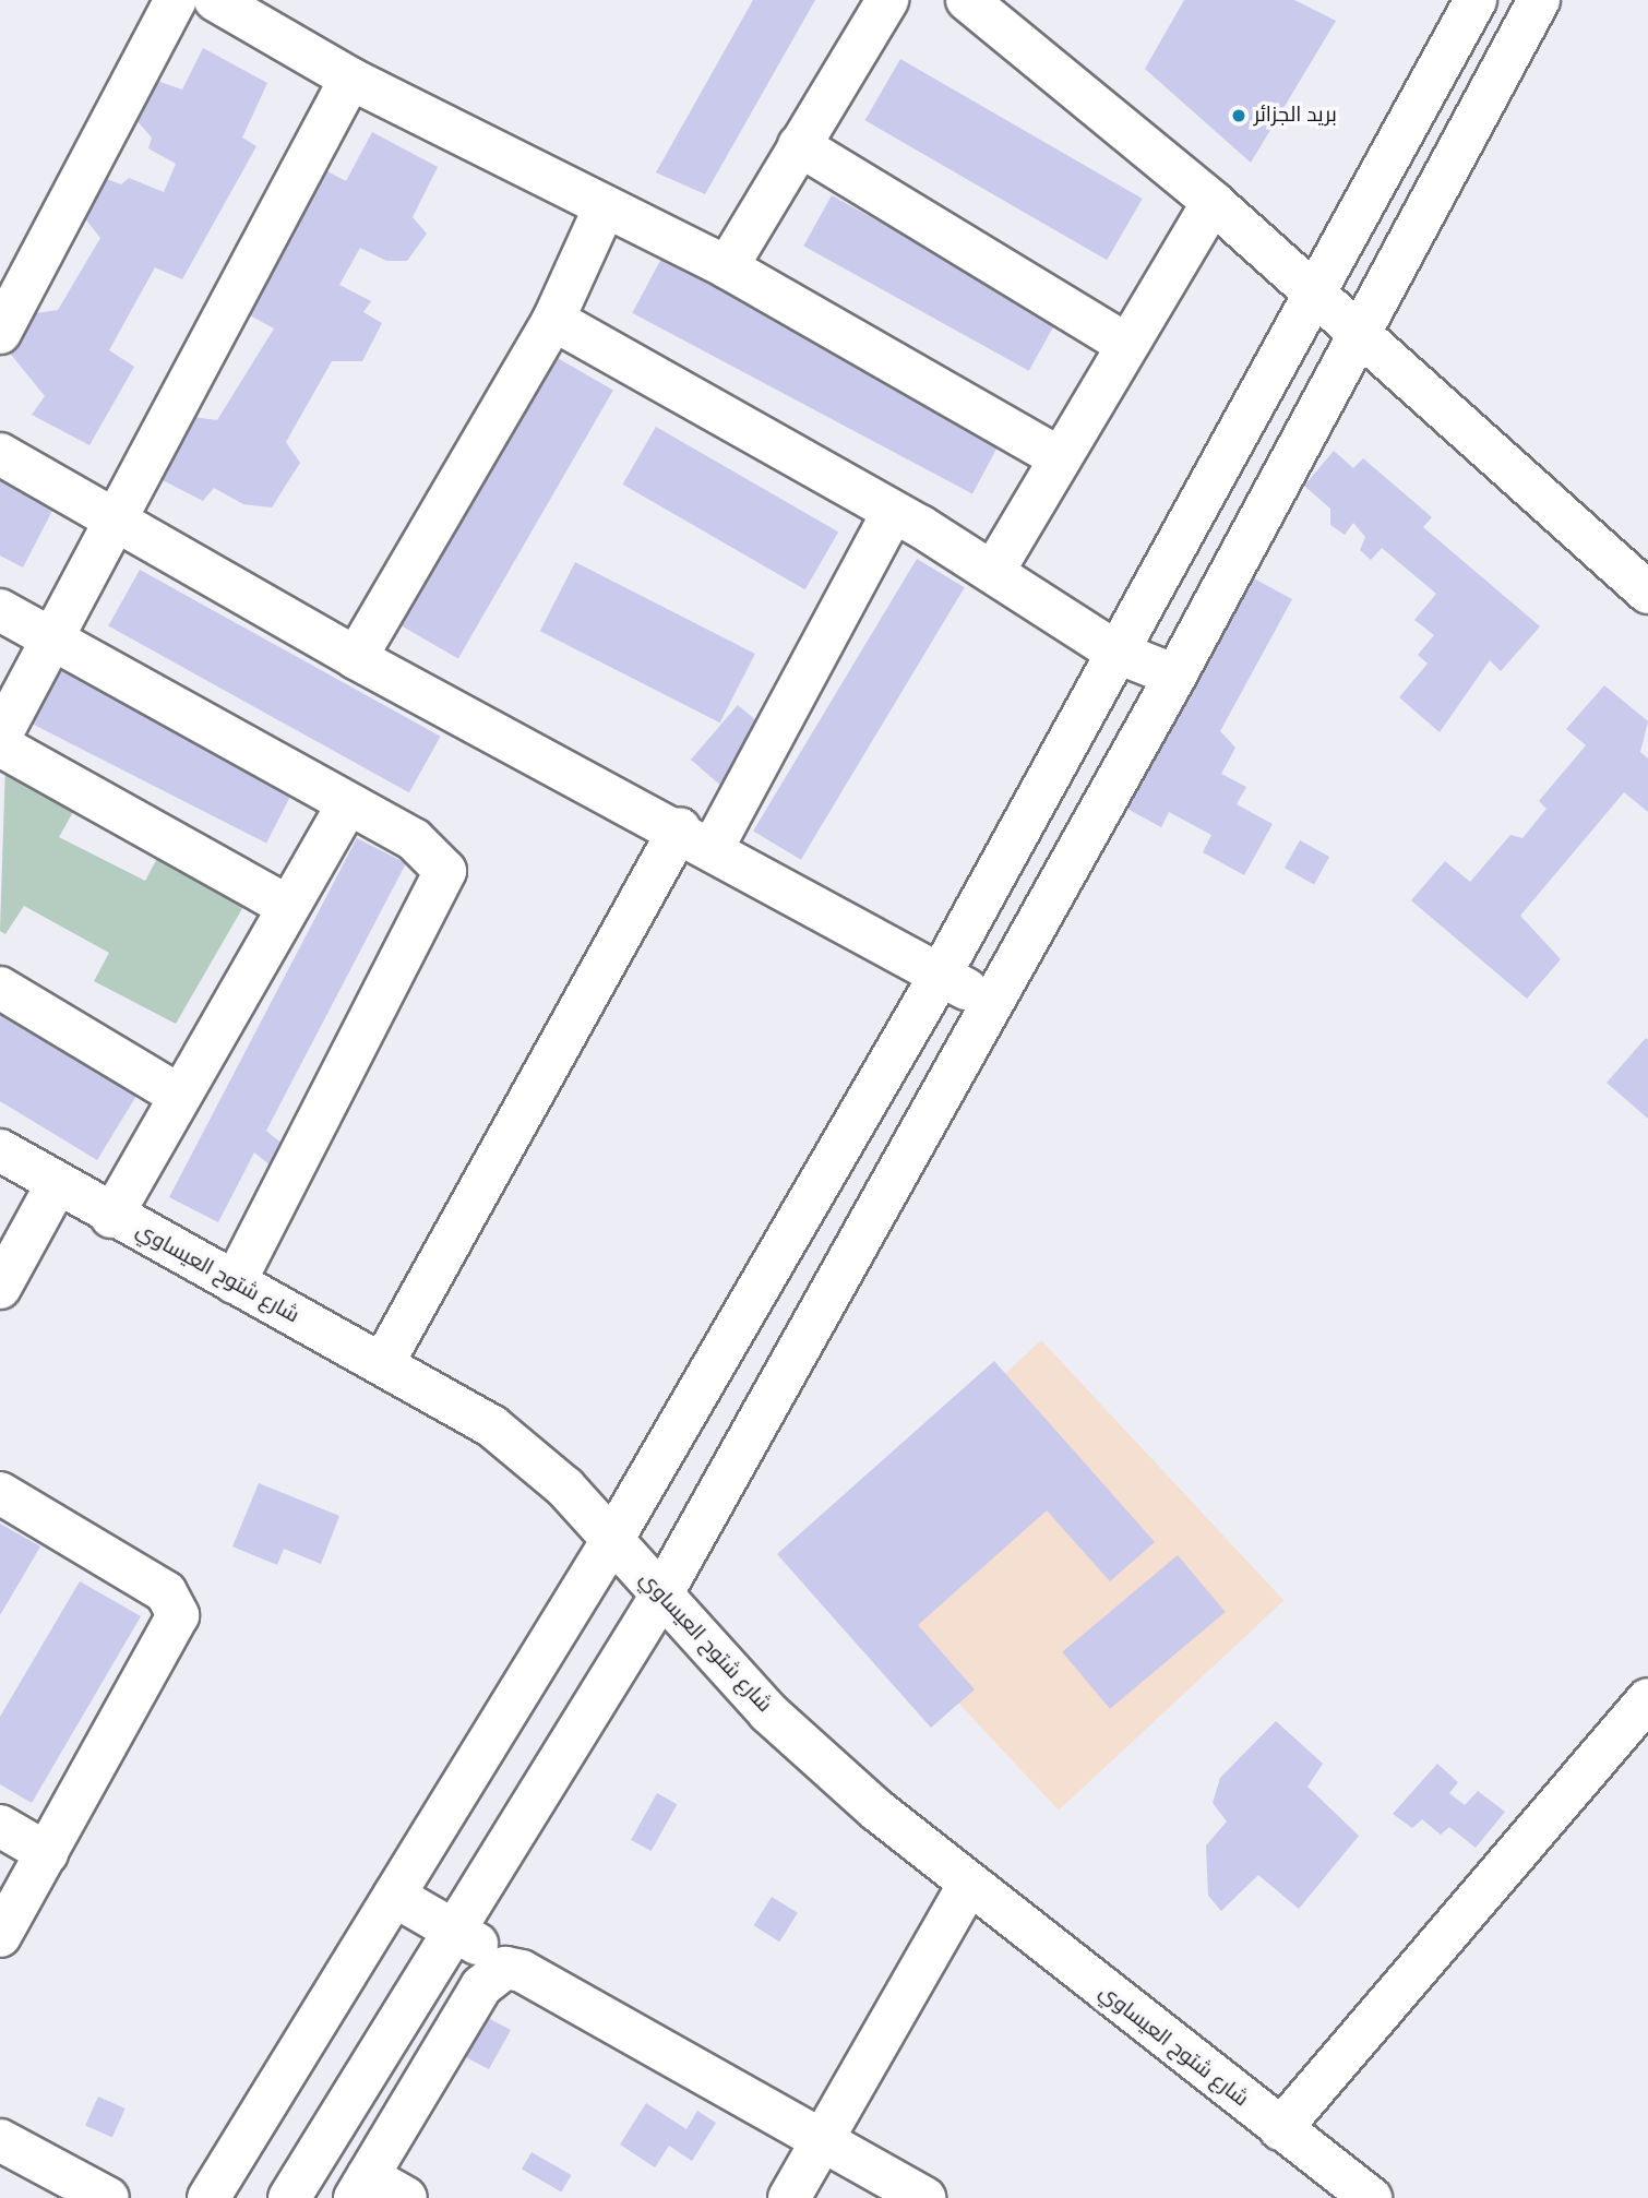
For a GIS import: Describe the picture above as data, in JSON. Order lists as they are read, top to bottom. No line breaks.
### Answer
{"streets":{"street":["شارع شتوح العيساوي"]},"places":["بريد الجزائر"]}
